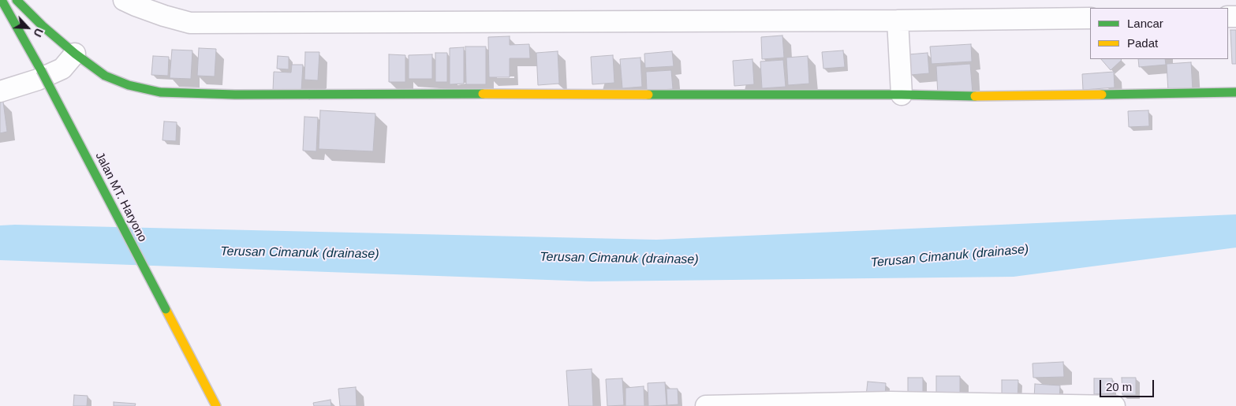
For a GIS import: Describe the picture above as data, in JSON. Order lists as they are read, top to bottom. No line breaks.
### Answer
{"streets":{"street":["Jalan MT. Haryono"]},"water":["Terusan Cimanuk (drainase)"],"legend":["Lancar","Padat"],"scale_bar":"20 m","north":"bottom right"}
